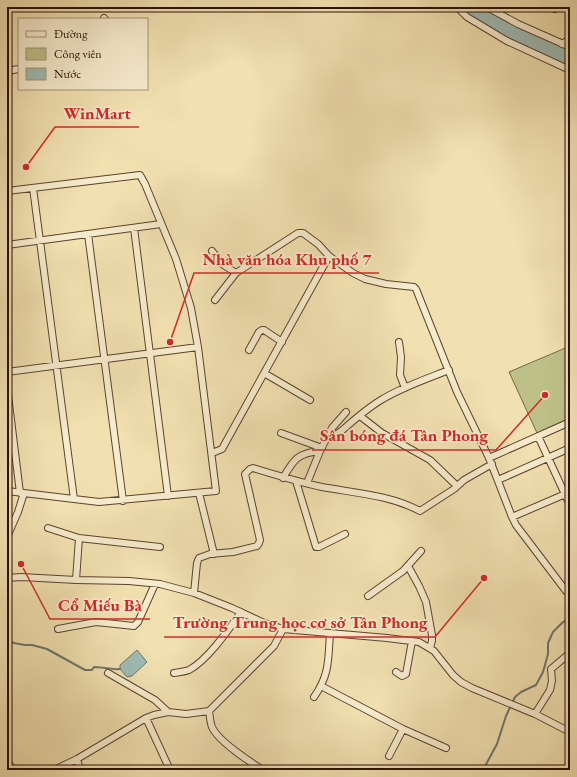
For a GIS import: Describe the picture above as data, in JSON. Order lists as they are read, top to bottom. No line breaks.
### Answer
{"places":["WinMart","Nhà văn hóa Khu phố 7","Sân bóng đá Tân Phong","Cổ Miếu Bà","Trường Trung học cơ sở Tân Phong"],"legend":["Đường","Công viên","Nước"]}
